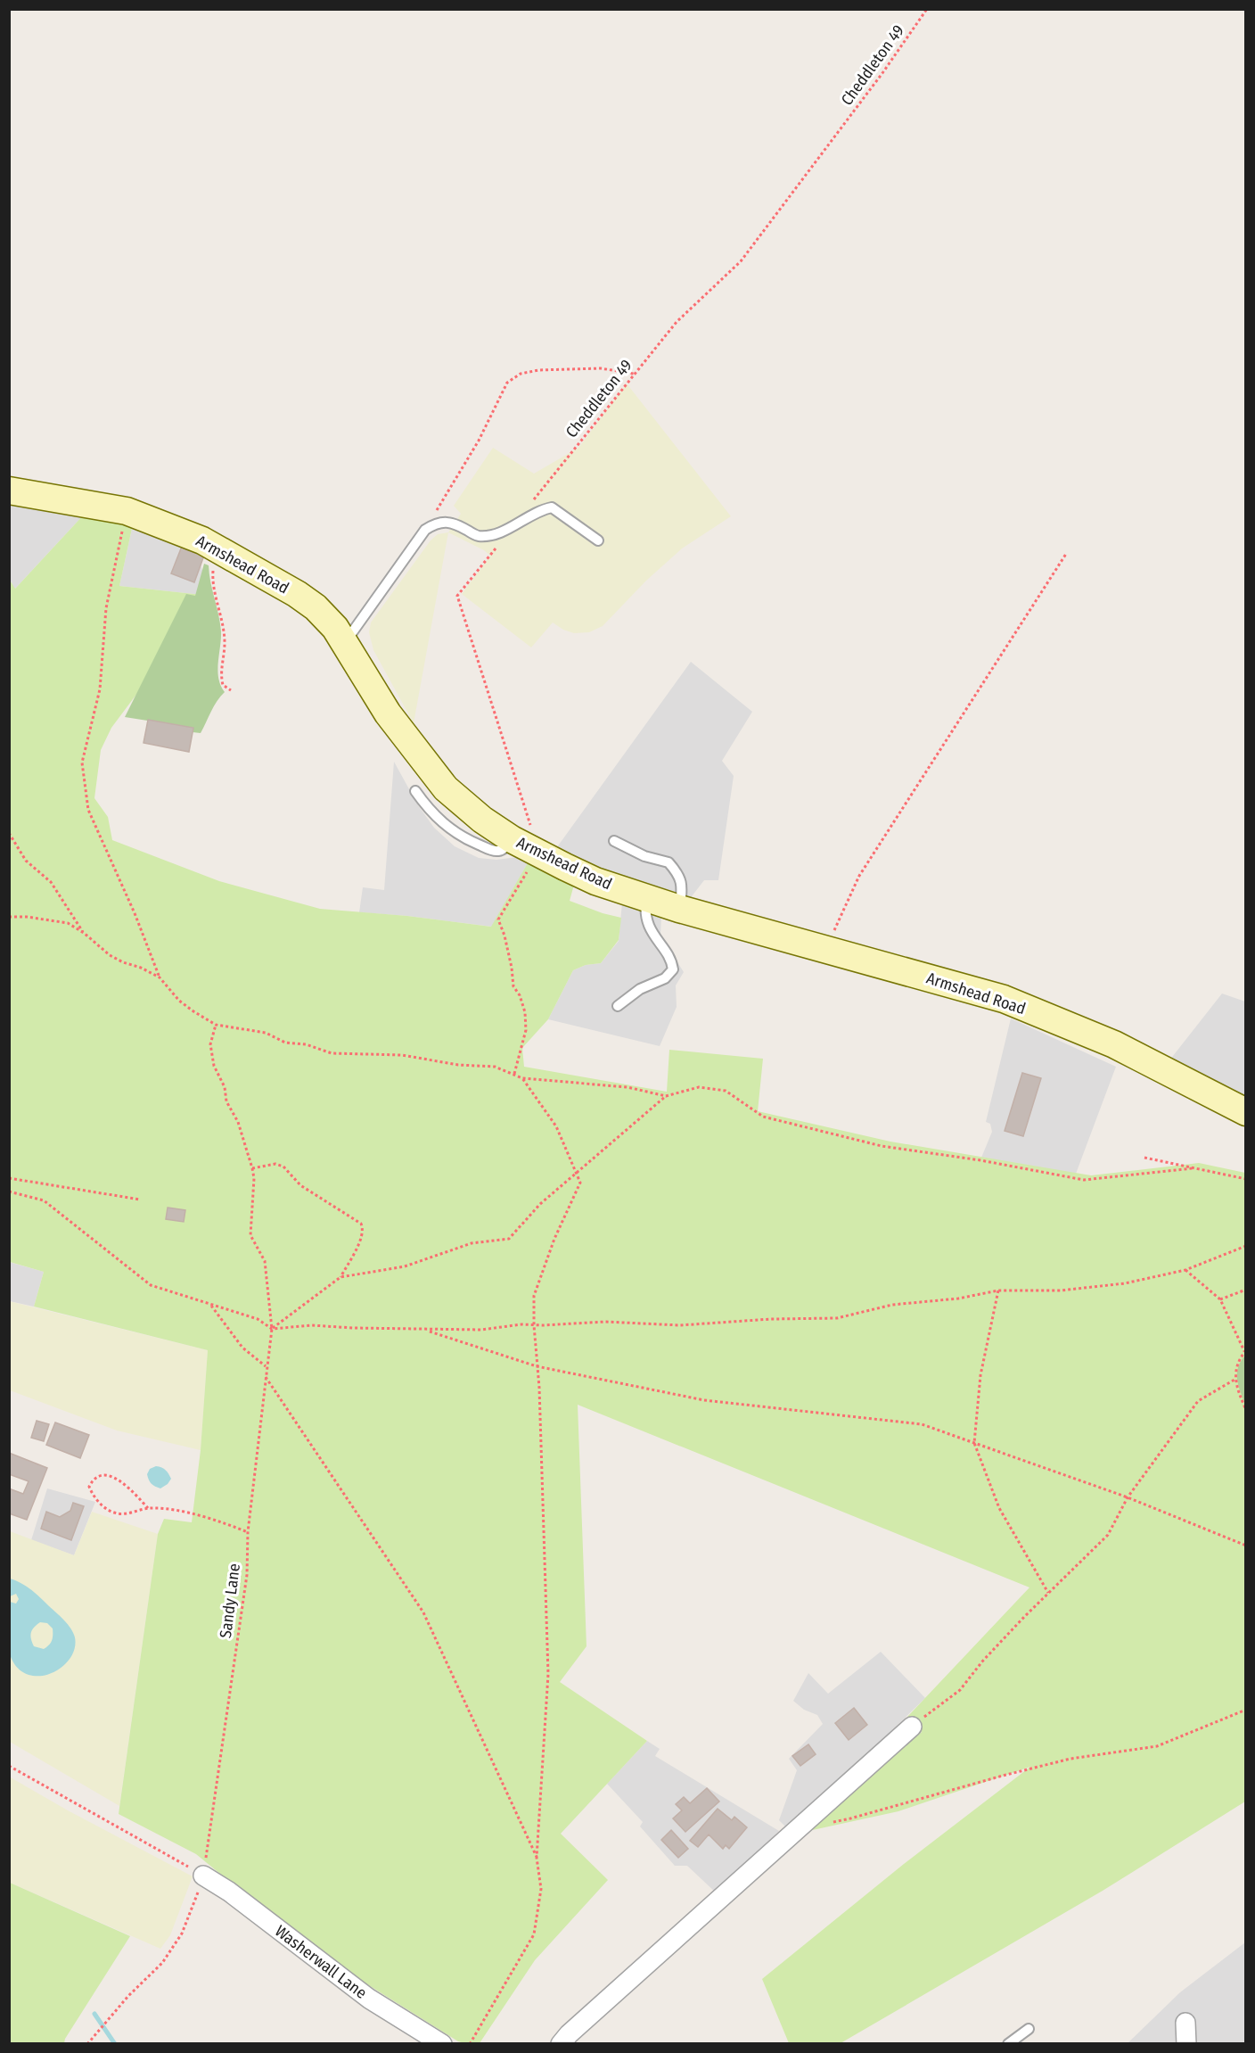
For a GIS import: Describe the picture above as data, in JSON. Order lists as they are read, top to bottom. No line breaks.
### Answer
{"streets":{"street":["Armshead Road","Washerwall Lane"],"path":["Cheddleton 49","Sandy Lane"]},"crossings":[["Sandy Lane","Washerwall Lane"]]}
